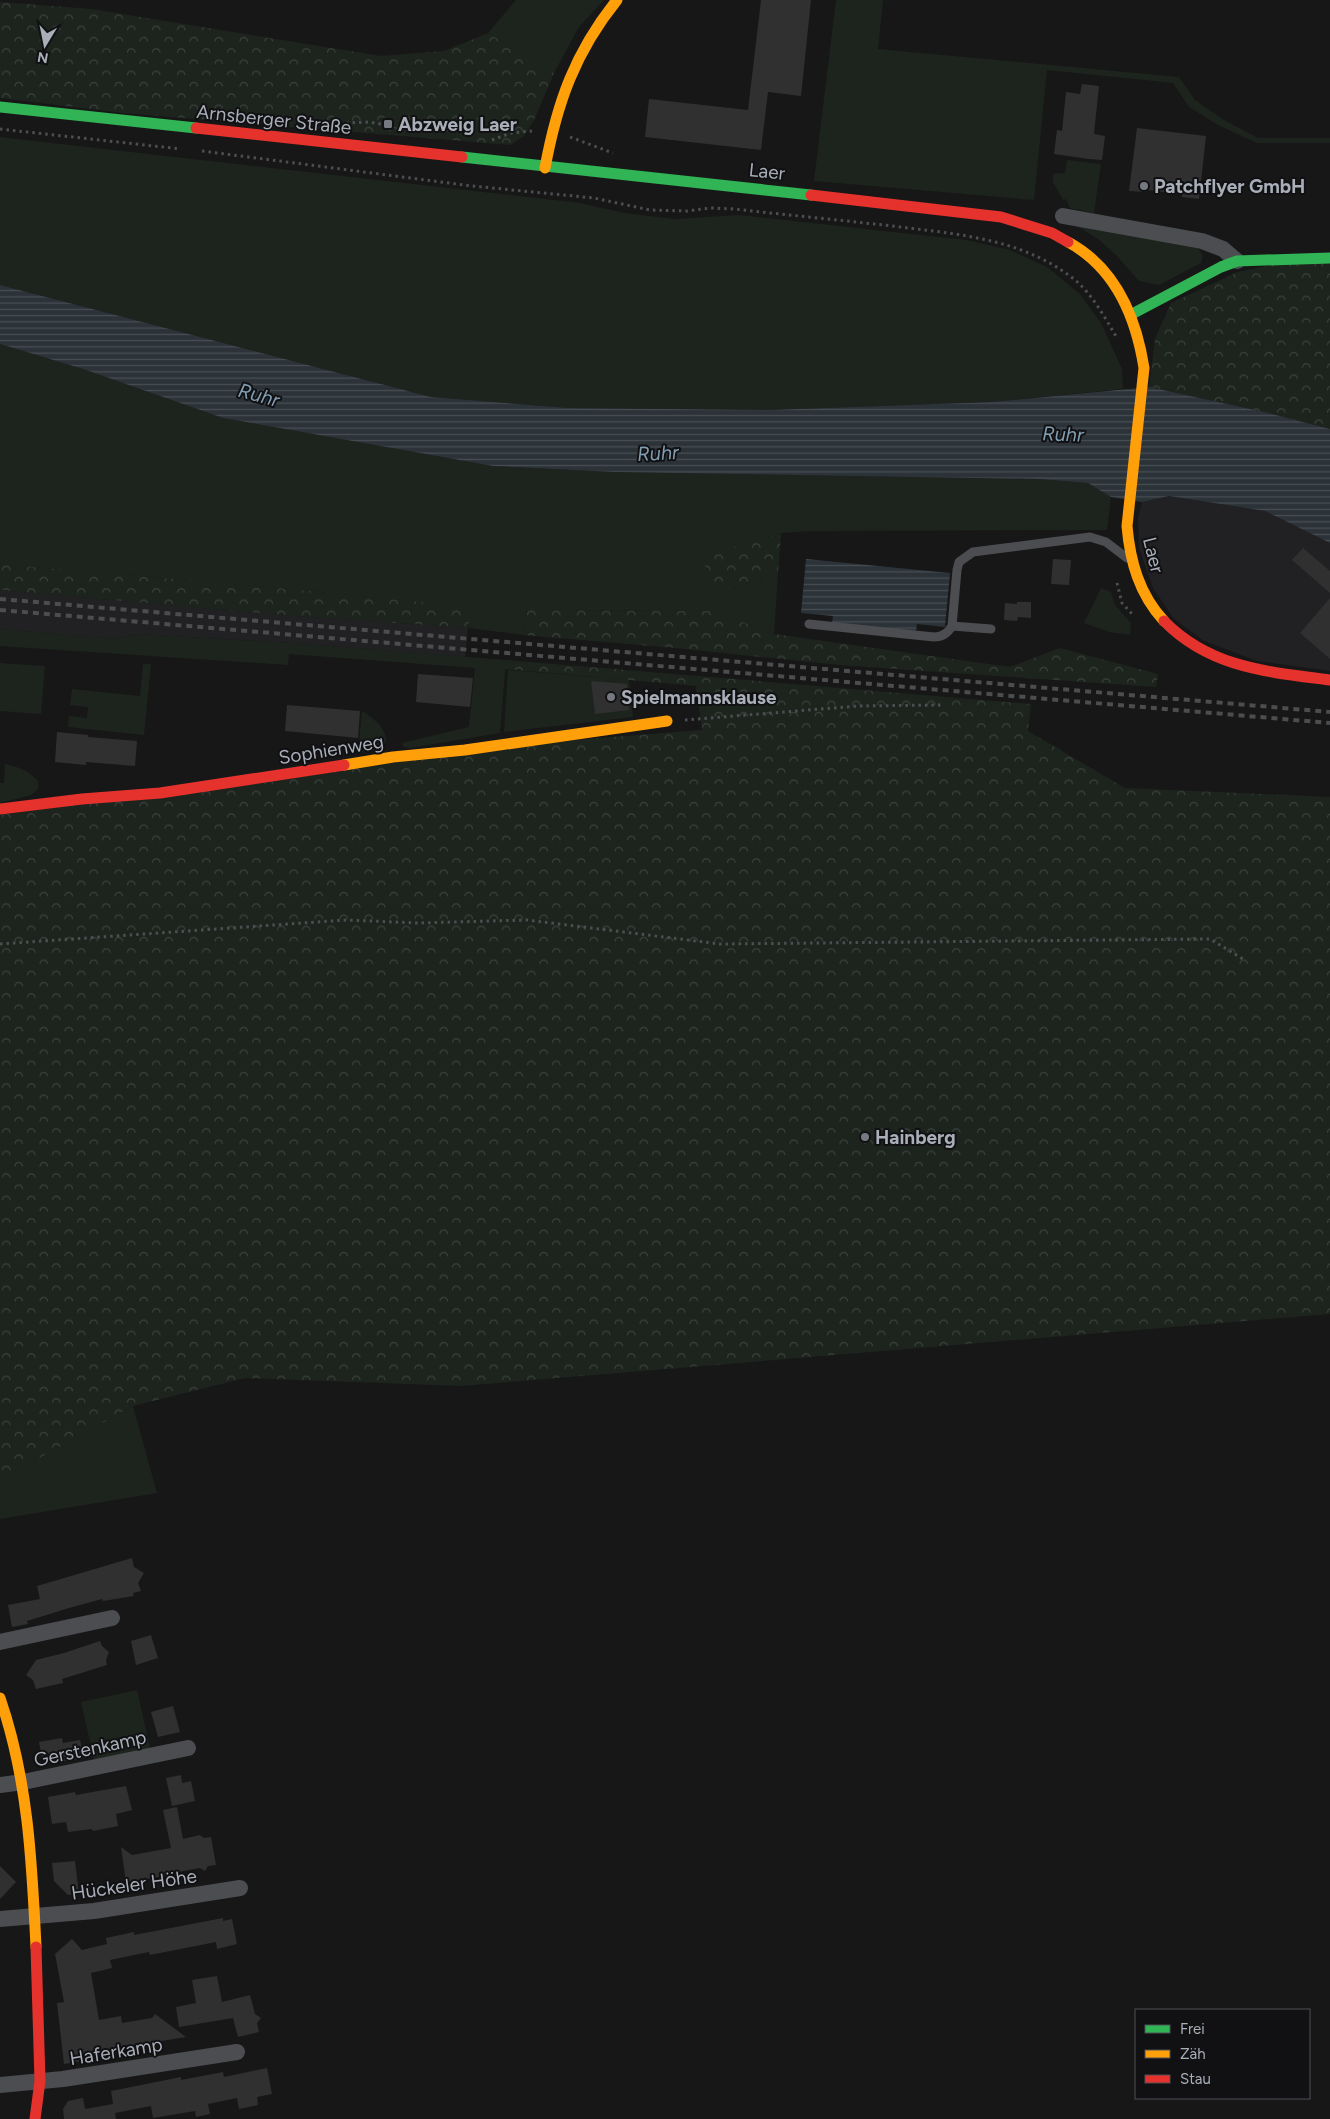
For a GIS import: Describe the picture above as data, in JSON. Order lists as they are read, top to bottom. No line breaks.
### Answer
{"streets":{"main road":["Arnsberger Straße","Laer","Sophienweg"],"street":["Gerstenkamp","Hückeler Höhe","Haferkamp"]},"crossings":[["Arnsberger Straße","Laer"]],"water":["Ruhr"],"places":{"transit":["Abzweig Laer"],"other":["Patchflyer GmbH","Spielmannsklause","Hainberg"]},"legend":["Frei","Zäh","Stau"],"north":"bottom"}
